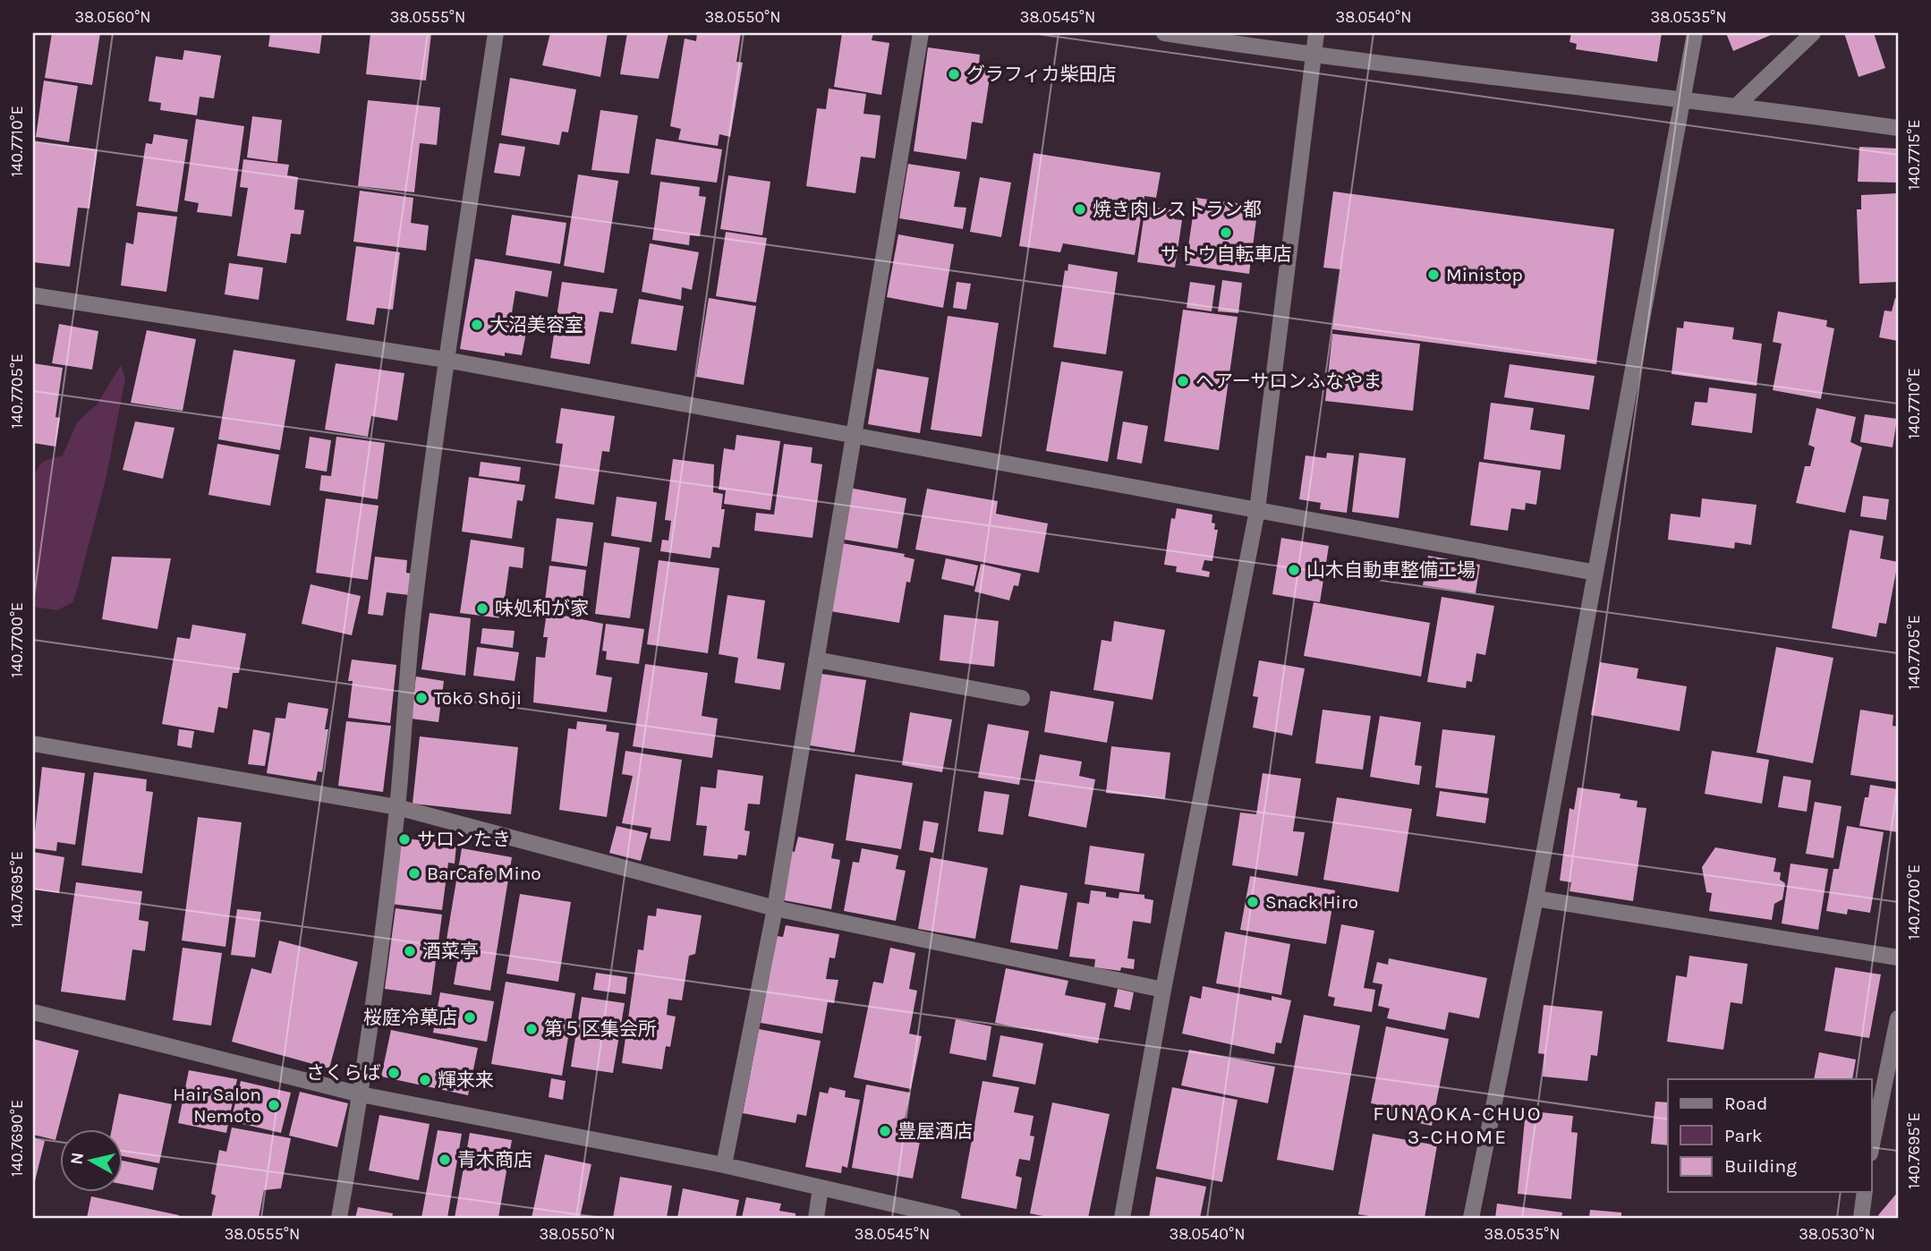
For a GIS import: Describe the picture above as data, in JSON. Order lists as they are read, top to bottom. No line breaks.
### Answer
{"districts":["FUNAOKA-CHUO 3-CHOME"],"places":["グラフィカ柴田店","焼き肉レストラン都","サトウ自転車店","Ministop","大沼美容室","ヘアーサロンふなやま","山木自動車整備工場","味処和が家","Tōkō Shōji","サロンたき","BarCafe Mino","Snack Hiro","酒菜亭","桜庭冷菓店","第５区集会所","さくらば","輝来来","Hair Salon Nemoto","豊屋酒店","青木商店"],"legend":["Road","Park","Building"],"north":"left","coordinates":["38.0560°N","38.0555°N","38.0550°N","38.0545°N","38.0540°N","38.0535°N","140.7710°E","140.7715°E","140.7705°E","140.7700°E","140.7695°E","140.7690°E","38.0530°N"]}
